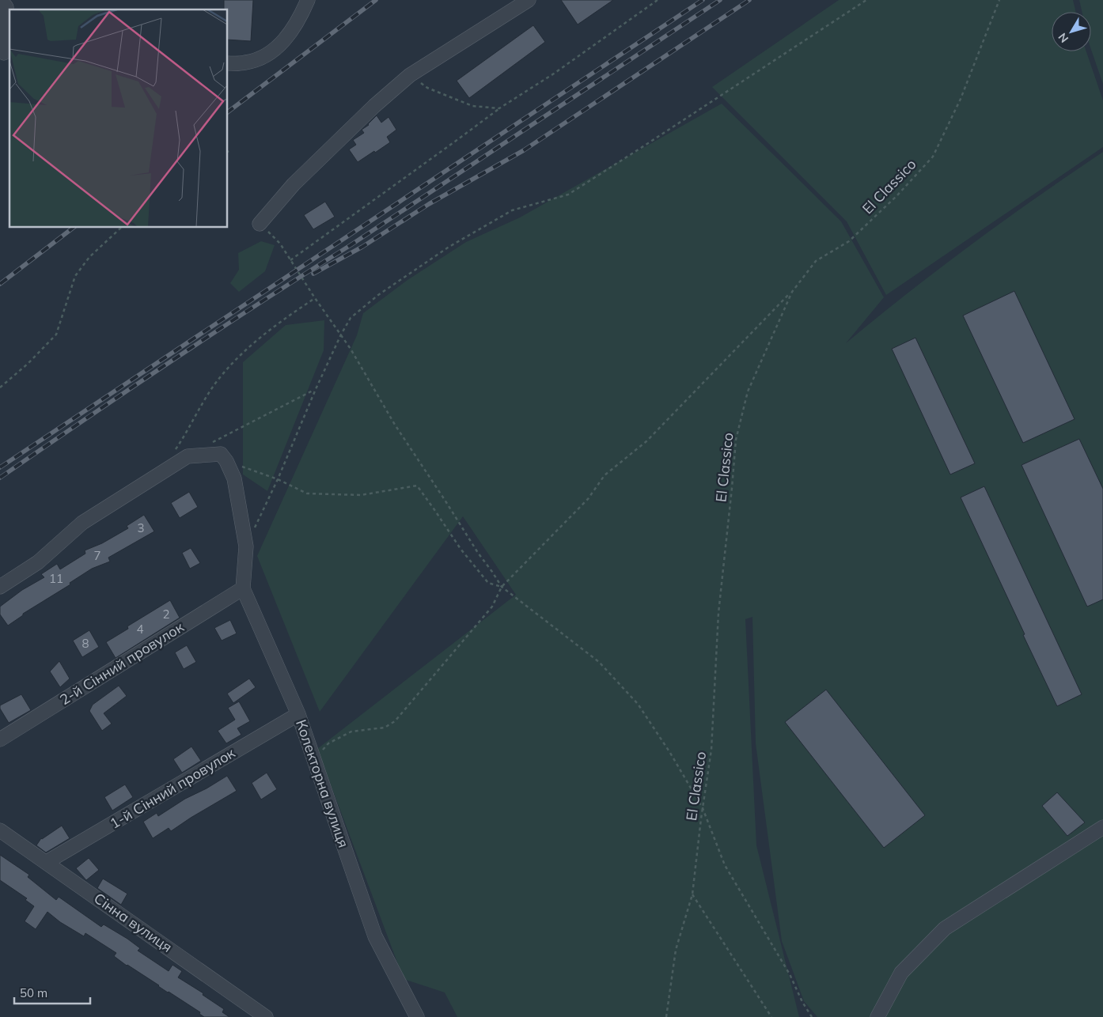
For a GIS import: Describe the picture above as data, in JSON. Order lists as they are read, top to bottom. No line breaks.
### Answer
{"streets":{"street":["2-й Сінний провулок","Колекторна вулиця","1-й Сінний провулок","Сінна вулиця"],"path":["El Classico"]},"crossings":[["2-й Сінний провулок","Колекторна вулиця"],["Колекторна вулиця","1-й Сінний провулок"],["1-й Сінний провулок","Сінна вулиця"]],"house_numbers":["3","7","11","2","4","8"],"scale_bar":"50 m","north":"bottom left"}
